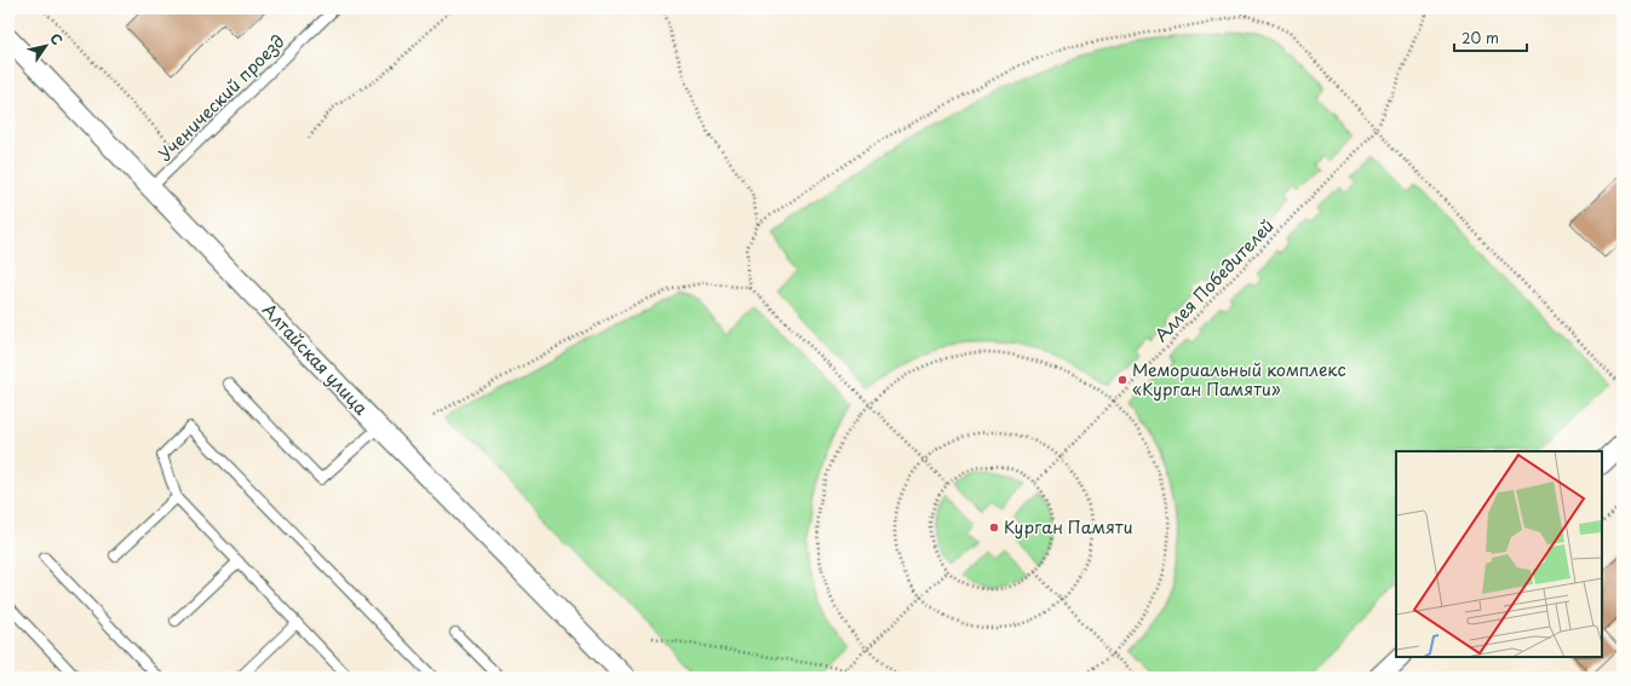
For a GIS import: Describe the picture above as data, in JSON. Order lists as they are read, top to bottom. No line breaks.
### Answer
{"streets":{"street":["Алтайская улица"],"lane":["Ученический проезд"],"path":["Аллея Победителей"]},"crossings":[["Ученический проезд","Алтайская улица"]],"places":["Мемориальный комплекс «Курган Памяти»","Курган Памяти"],"scale_bar":"20 m","north":"top right"}
